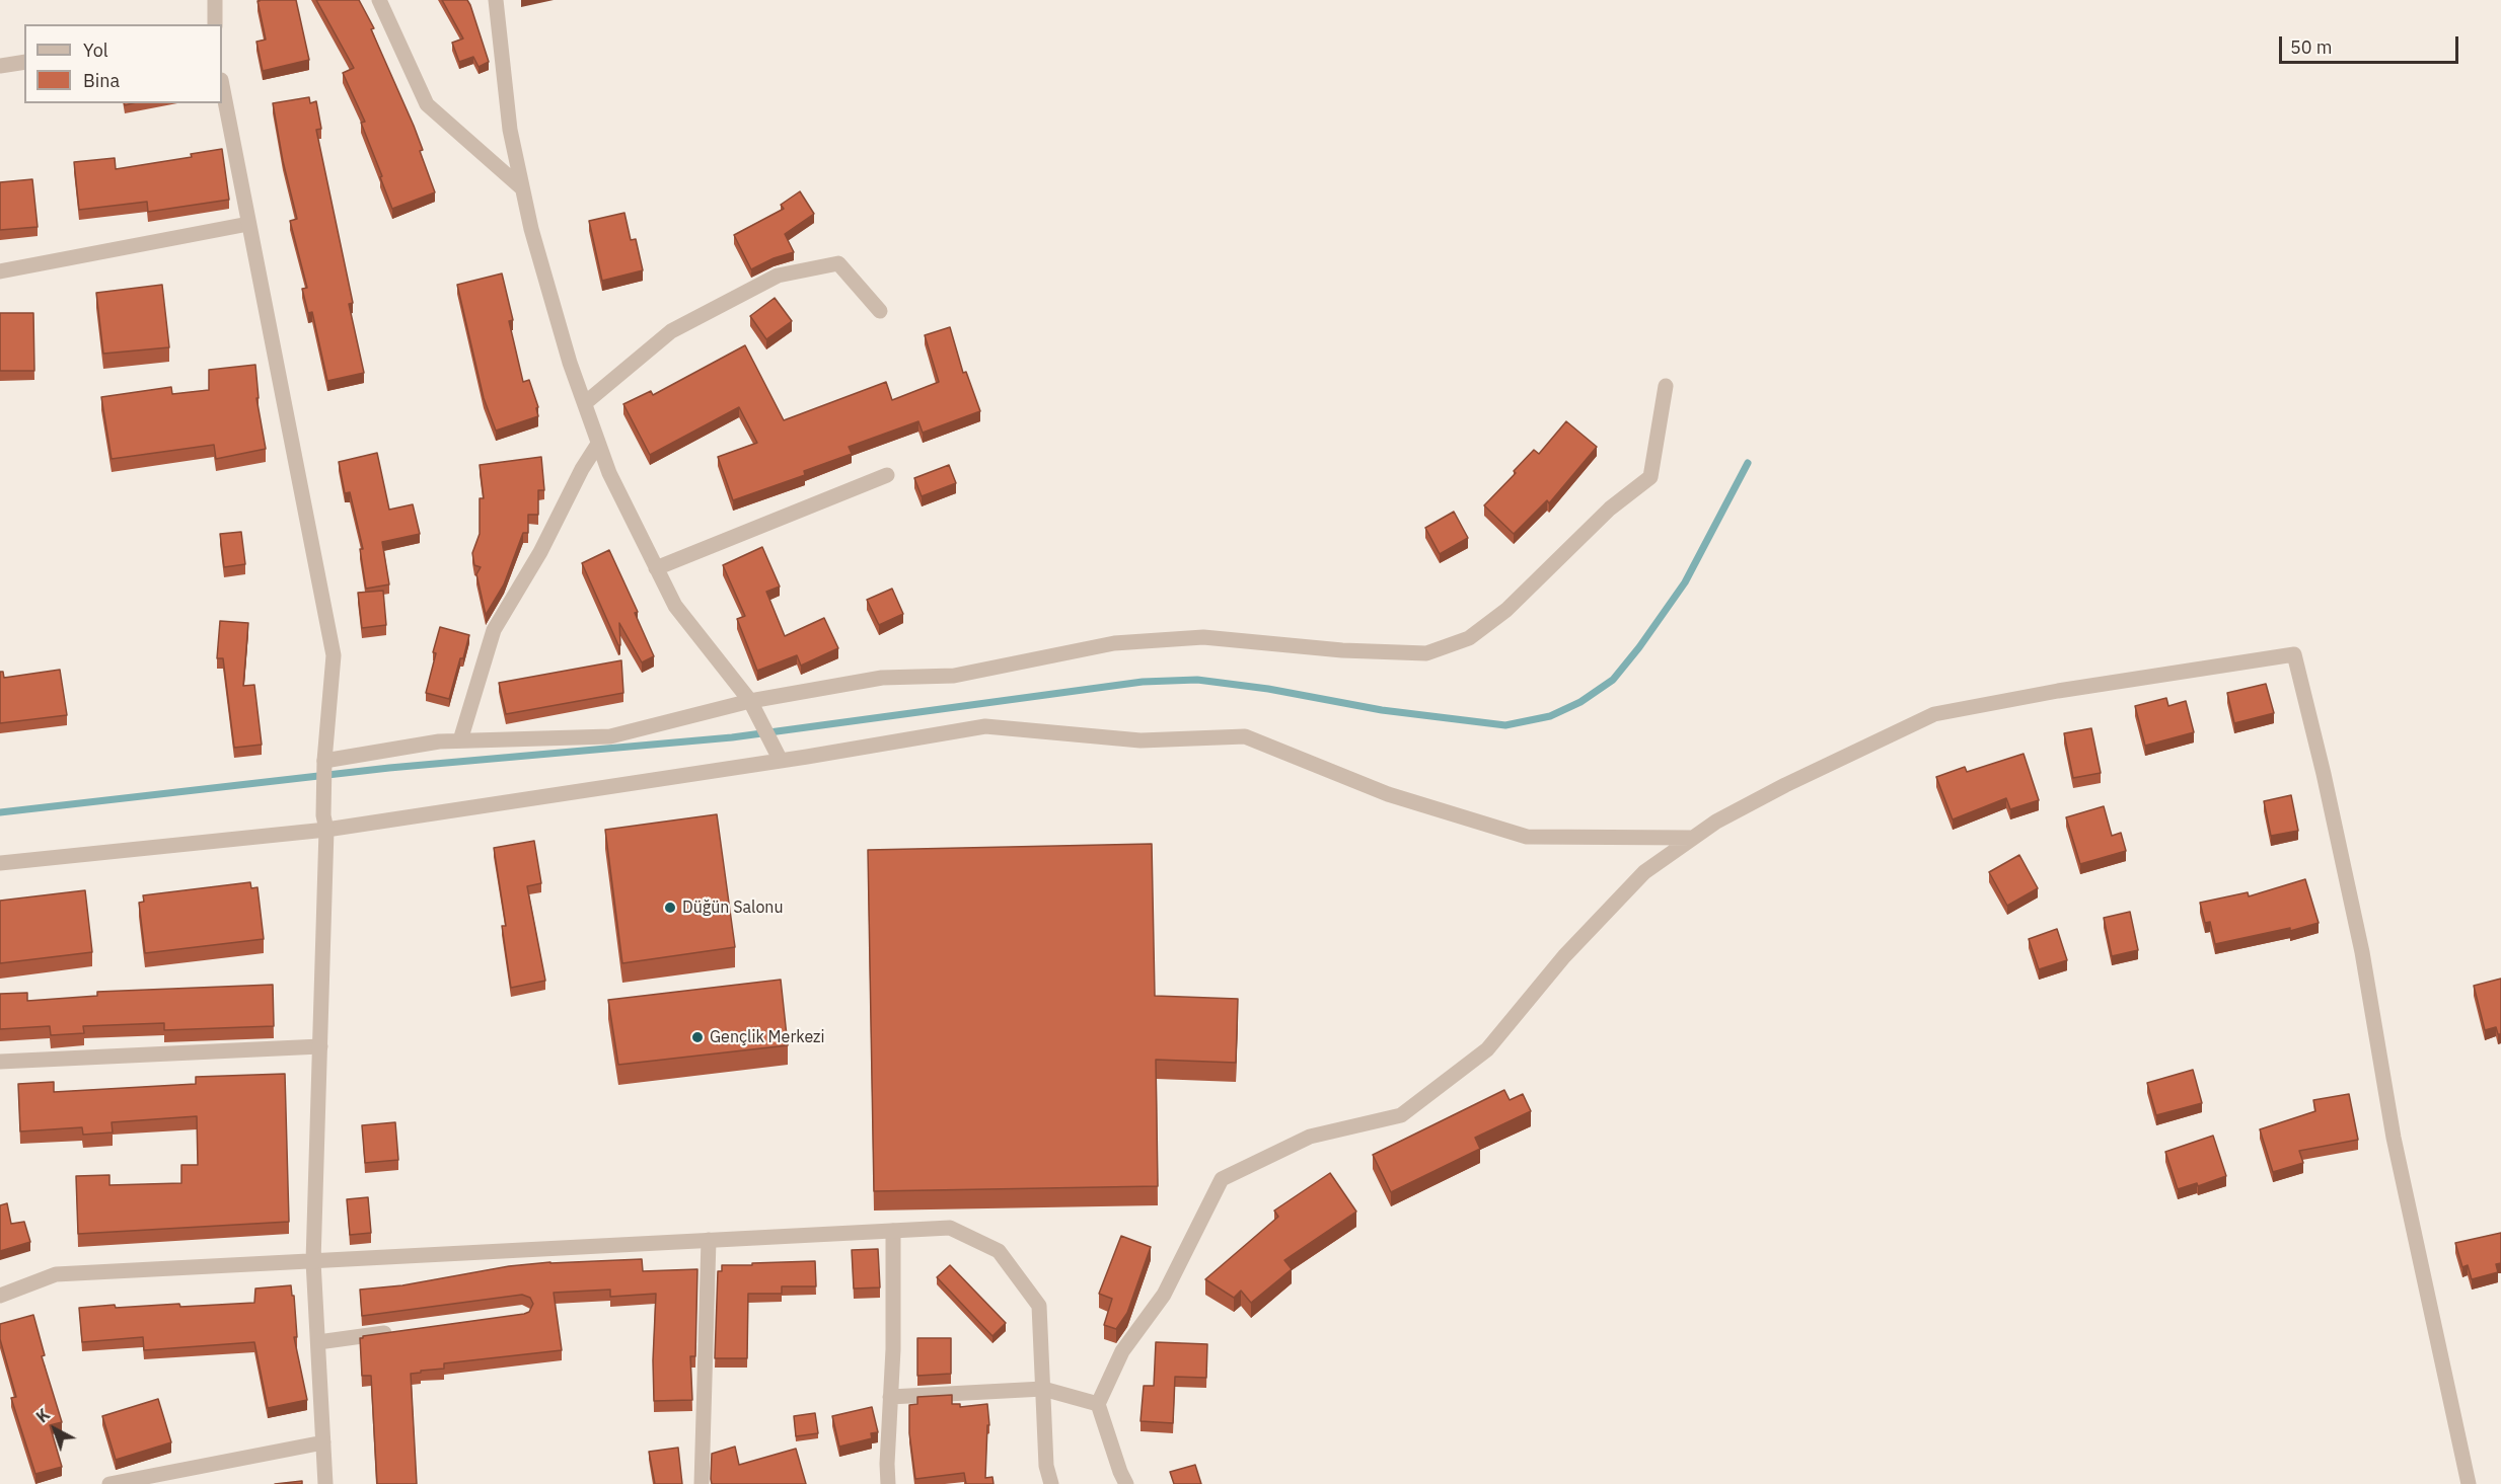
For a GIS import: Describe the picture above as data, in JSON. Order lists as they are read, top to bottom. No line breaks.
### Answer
{"places":["Düğün Salonu","Gençlik Merkezi"],"legend":["Yol","Bina"],"scale_bar":"50 m","north":"top left"}
